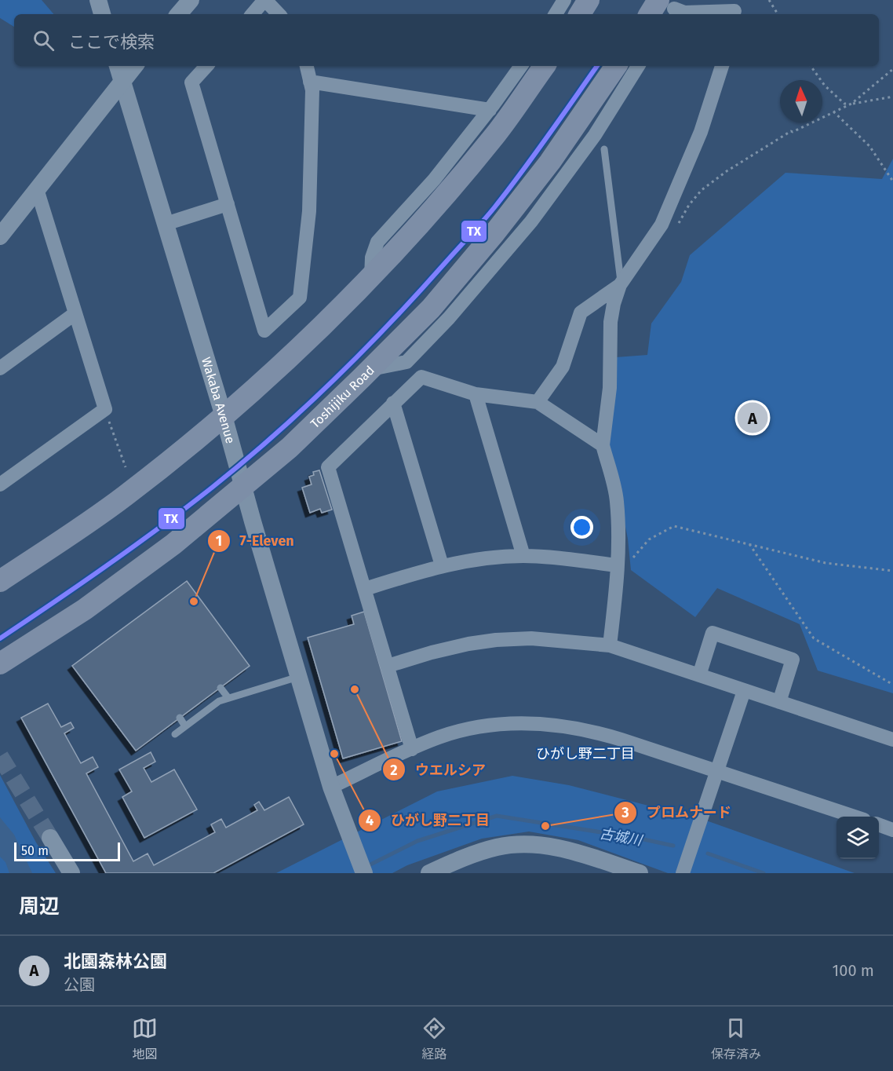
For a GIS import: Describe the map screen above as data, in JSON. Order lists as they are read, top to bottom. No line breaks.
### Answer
{"streets":{"main road":["Toshijiku Road"],"street":["Wakaba Avenue"]},"crossings":[["Toshijiku Road","Wakaba Avenue"]],"districts":["ひがし野二丁目"],"water":["古城川"],"places":["7-Eleven","ウエルシア","ひがし野二丁目","プロムナード"],"lines":["transit line TX"],"scale_bar":"50 m","north":"top","page":{"search":"ここで検索","pins":"A","scale":"50 m","heading":"周辺","list":[{"mark":"A","name":"北園森林公園","note":"公園","value":"100 m"}],"nav":["地図","経路","保存済み"]}}
